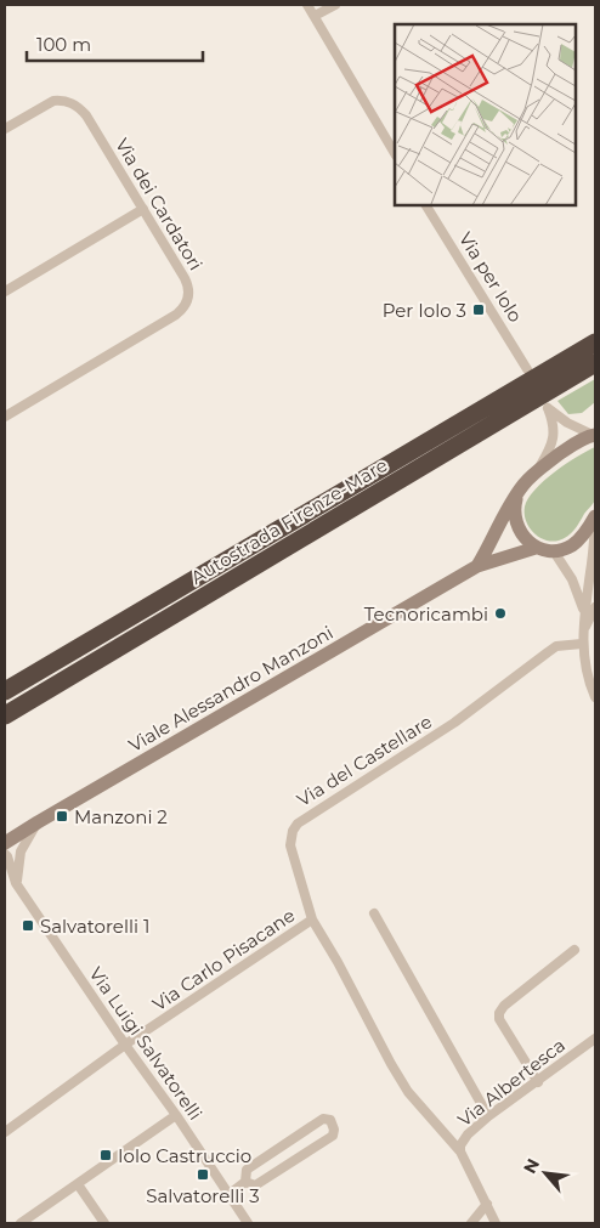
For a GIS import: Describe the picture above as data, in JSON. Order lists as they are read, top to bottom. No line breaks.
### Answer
{"streets":{"highway":["Autostrada Firenze-Mare"],"street":["Via dei Cardatori","Via per Iolo","Viale Alessandro Manzoni","Via del Castellare","Via Carlo Pisacane","Via Luigi Salvatorelli","Via Albertesca"]},"crossings":[["Via del Castellare","Via Carlo Pisacane"],["Via del Castellare","Via Albertesca"],["Via Carlo Pisacane","Via Luigi Salvatorelli"]],"places":{"transit":["Per Iolo 3","Manzoni 2","Salvatorelli 1","Iolo Castruccio","Salvatorelli 3"],"other":["Tecnoricambi"]},"scale_bar":"100 m","north":"top left"}
